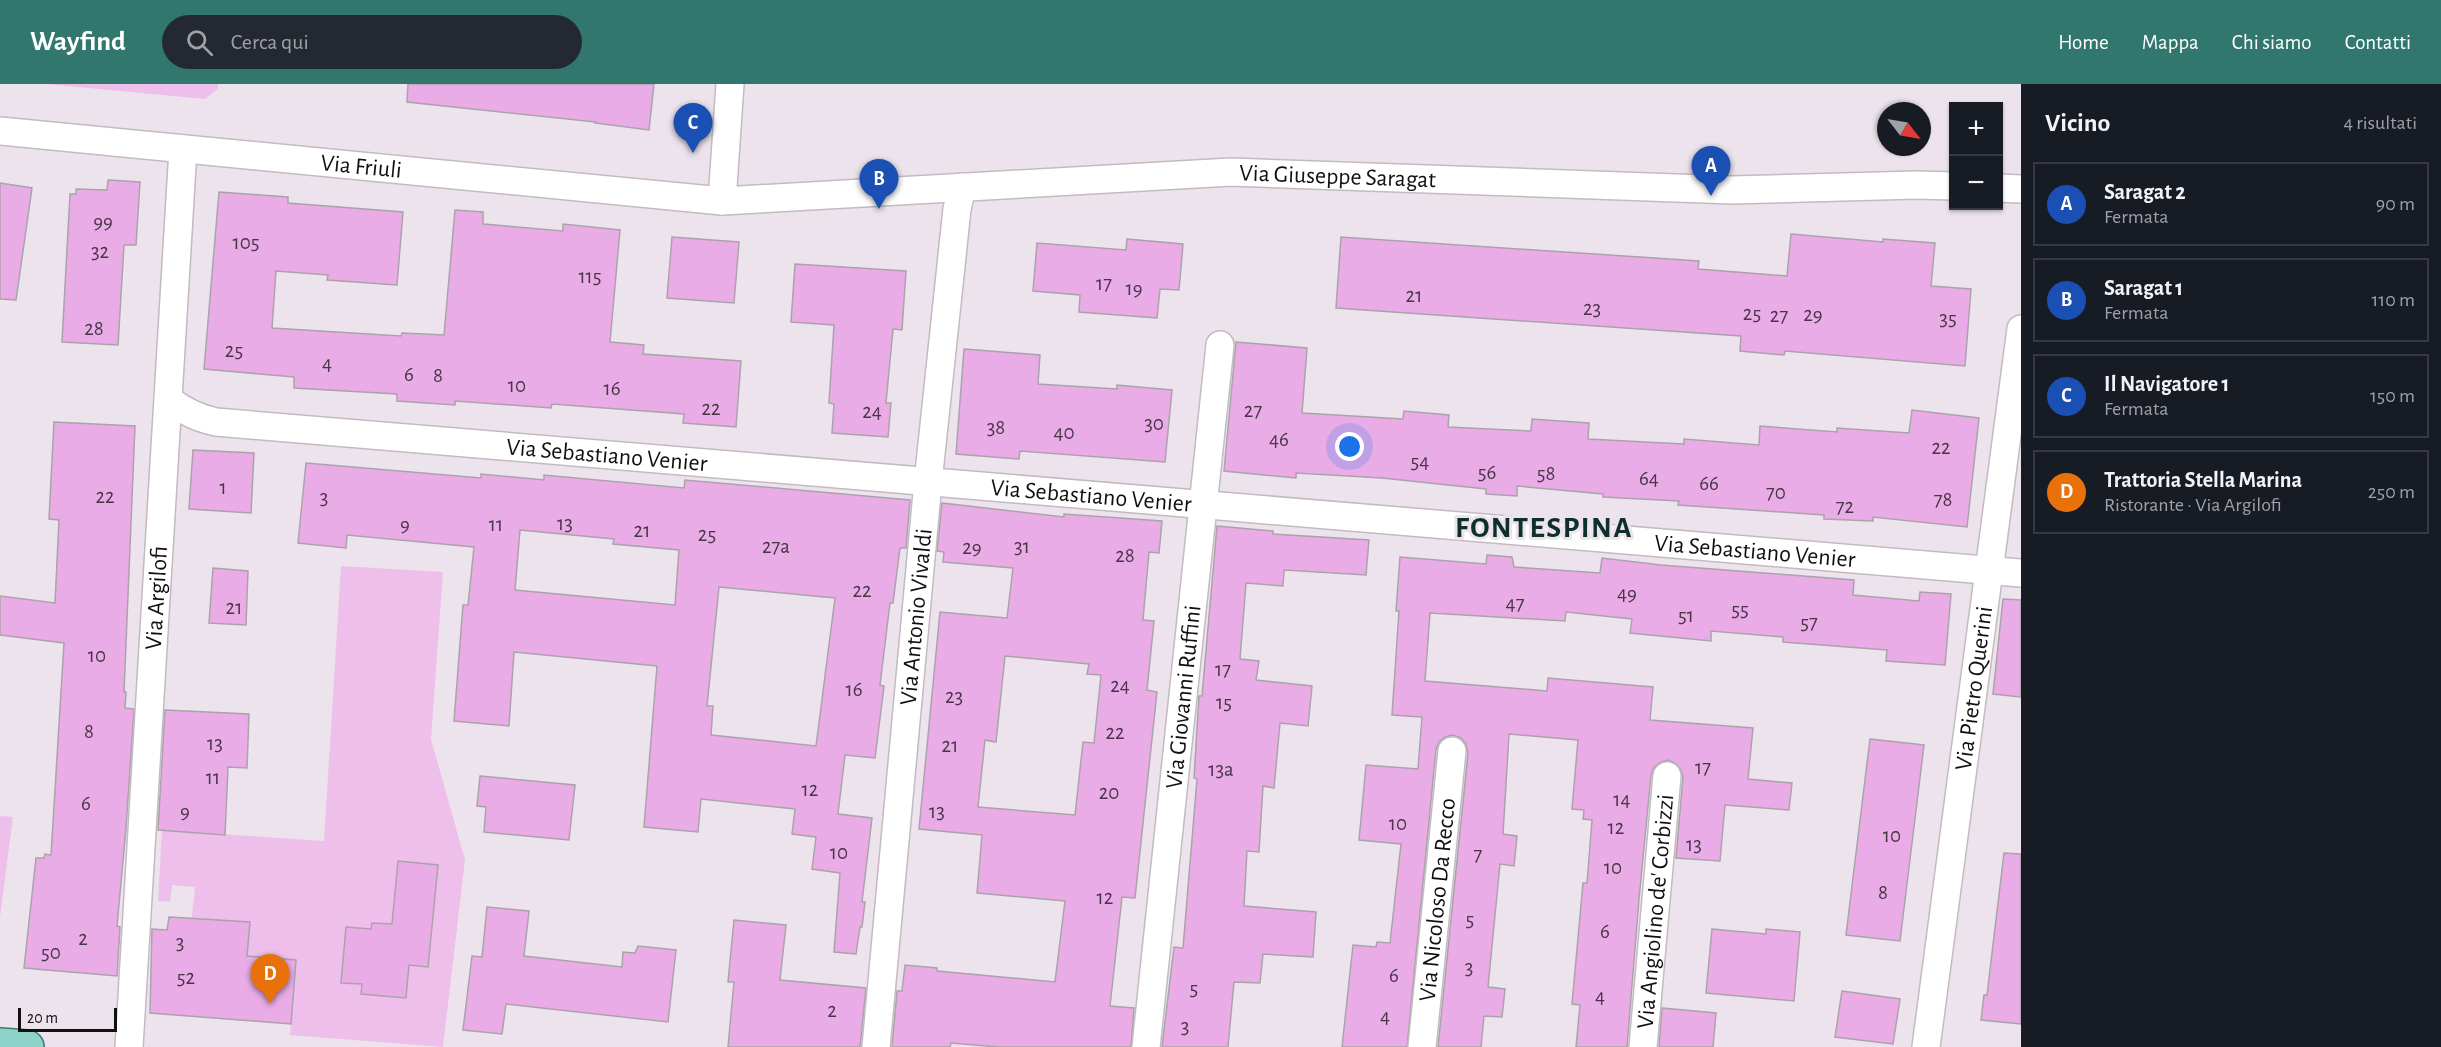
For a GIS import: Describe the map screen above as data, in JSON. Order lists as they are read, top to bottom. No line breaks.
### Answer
{"streets":{"street":["Via Friuli","Via Giuseppe Saragat","Via Sebastiano Venier","Via Argilofi","Via Antonio Vivaldi","Via Pietro Querini","Via Giovanni Ruffini","Via Nicoloso Da Recco","Via Angiolino de' Corbizzi"]},"crossings":[["Via Friuli","Via Giuseppe Saragat"],["Via Friuli","Via Argilofi"],["Via Giuseppe Saragat","Via Antonio Vivaldi"],["Via Sebastiano Venier","Via Argilofi"],["Via Sebastiano Venier","Via Antonio Vivaldi"],["Via Sebastiano Venier","Via Pietro Querini"],["Via Sebastiano Venier","Via Giovanni Ruffini"]],"districts":["FONTESPINA"],"house_numbers":["99","105","32","115","17","19","21","23","25","29","27","35","28","25","4","6","8","10","16","22","27","24","30","38","40","46","22","54","56","58","64","66","1","70","22","3","78","72","13","9","11","21","25","27a","31","29","28","22","49","47","21","55","51","57","10","17","24","16","23","15","8","22","13","21","17","13a","11","12","20","14","6","9","13","10","12","10","13","10","7","10","8","12","5","6","2","3","50","3","6","52","5","4","2","4","3"],"scale_bar":"20 m","north":"bottom right","page":{"header":"Wayfind","search":"Cerca qui","nav":["Home","Mappa","Chi siamo","Contatti"],"heading":["Vicino","4 risultati"],"map_buttons":["+","−"],"pins":["C","A","B","D"],"list":[{"mark":"A","name":"Saragat 2","note":"Fermata","value":"90 m"},{"mark":"B","name":"Saragat 1","note":"Fermata","value":"110 m"},{"mark":"C","name":"Il Navigatore 1","note":"Fermata","value":"150 m"},{"mark":"D","name":"Trattoria Stella Marina","note":"Ristorante · Via Argilofi","value":"250 m"}],"scale":"20 m"}}
